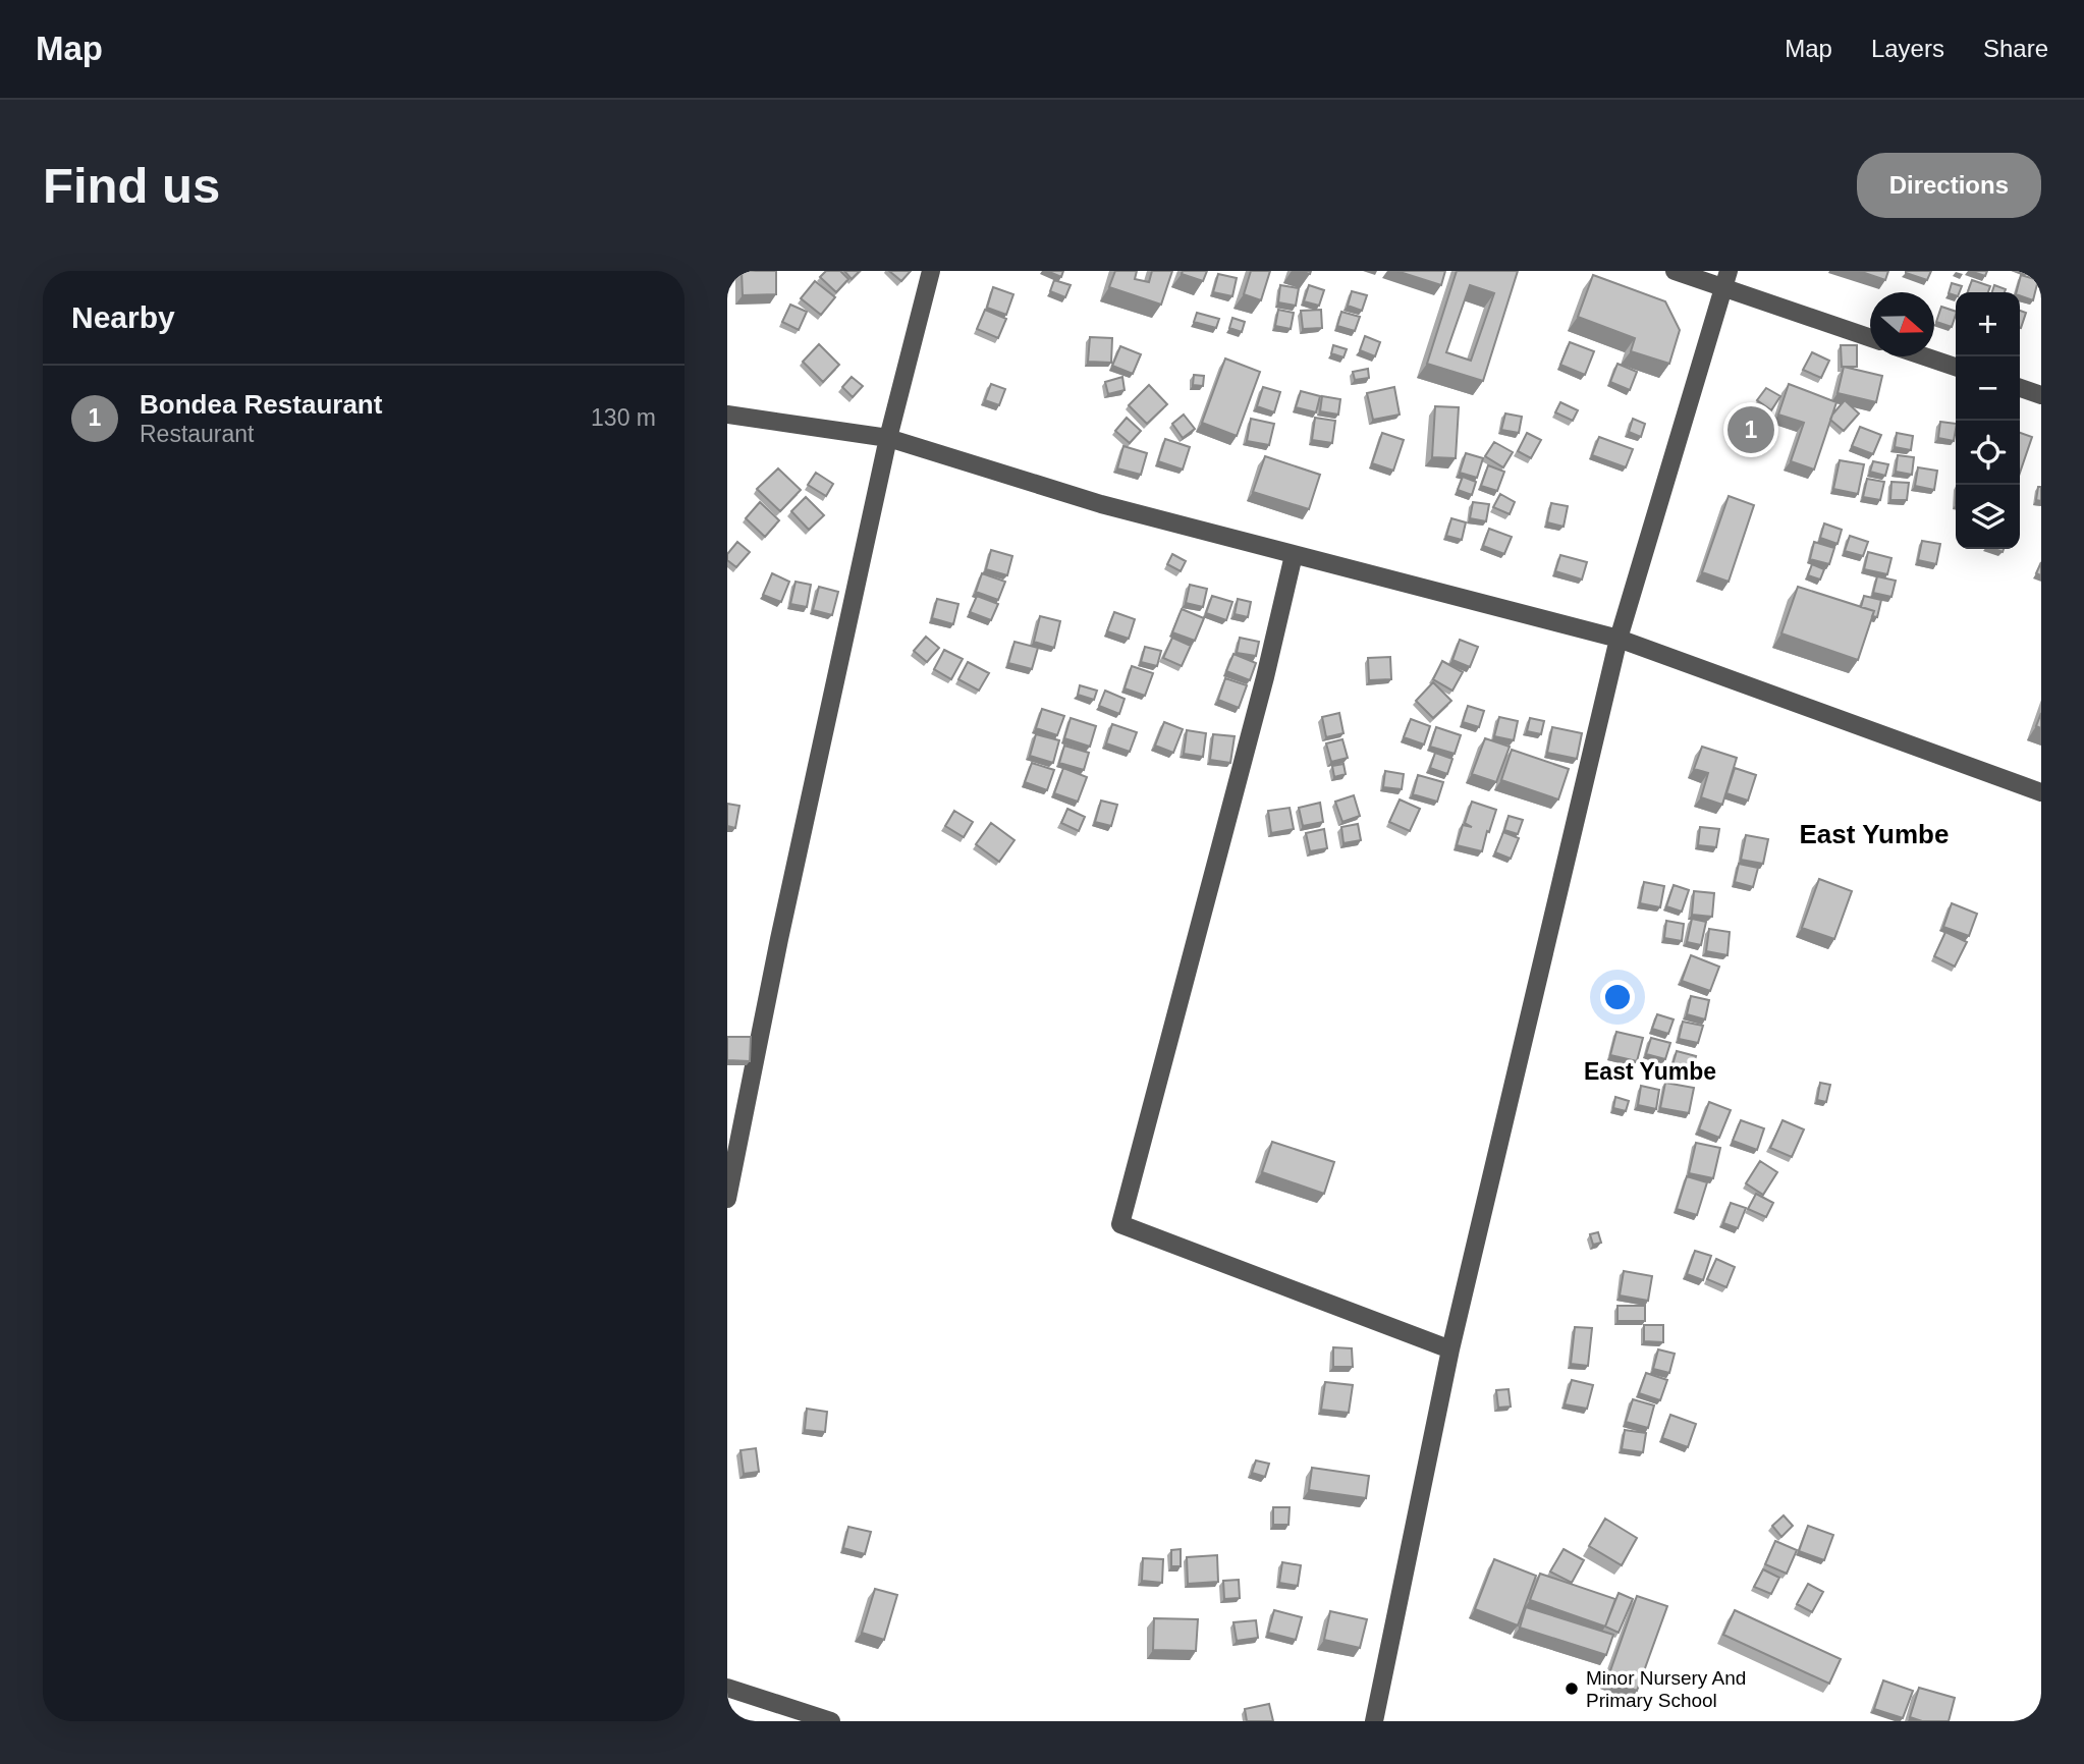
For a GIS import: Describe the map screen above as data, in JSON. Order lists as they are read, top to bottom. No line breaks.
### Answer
{"districts":["East Yumbe","East Yumbe"],"places":["Minor Nursery And Primary School"],"north":"right","page":{"header":"Map","nav":["Map","Layers","Share"],"buttons":"Directions","title":"Find us","heading":"Nearby","map_buttons":["+","−"],"list":[{"mark":"1","name":"Bondea Restaurant","note":"Restaurant","value":"130 m"}],"pins":"1"}}
